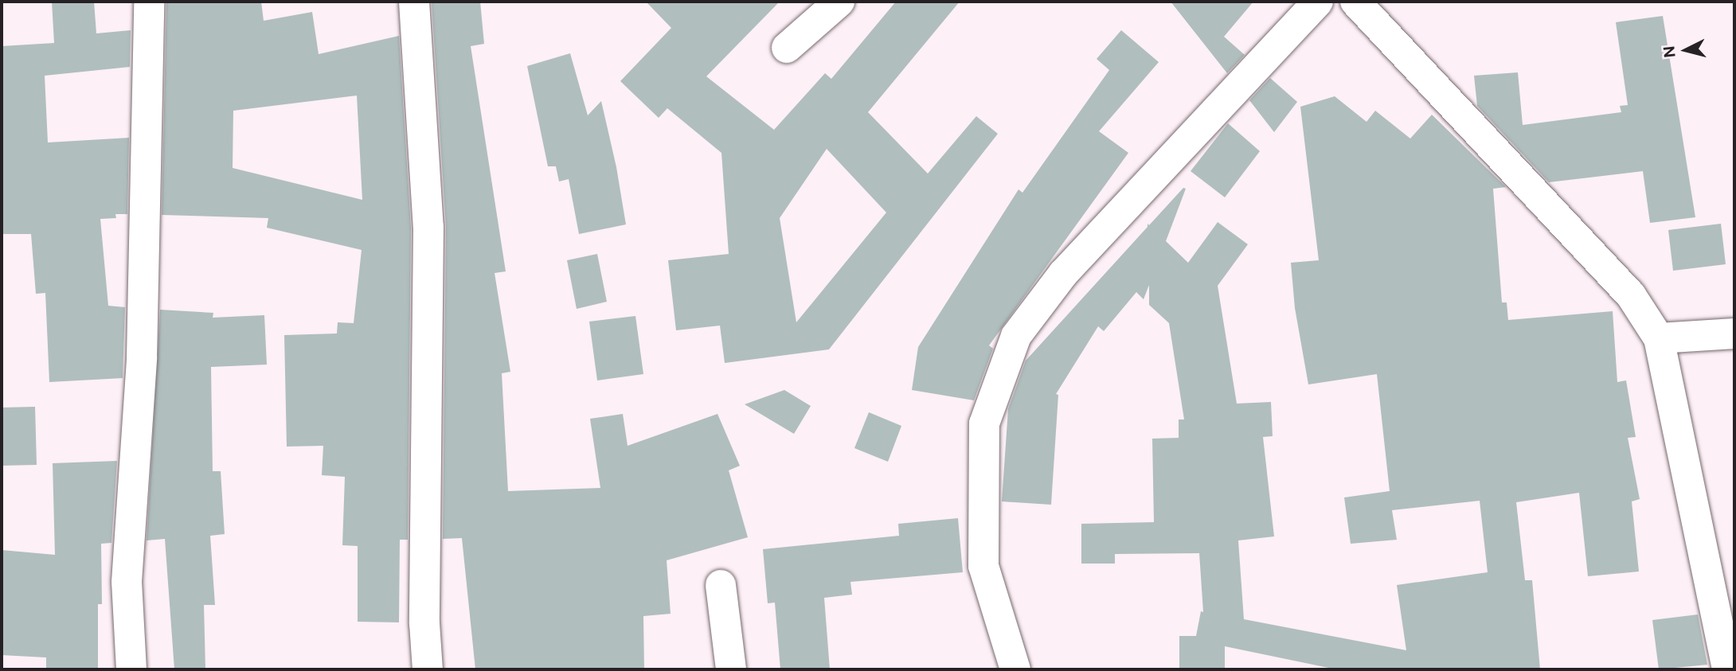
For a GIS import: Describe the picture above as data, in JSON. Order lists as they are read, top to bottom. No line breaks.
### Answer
{"north":"left"}
